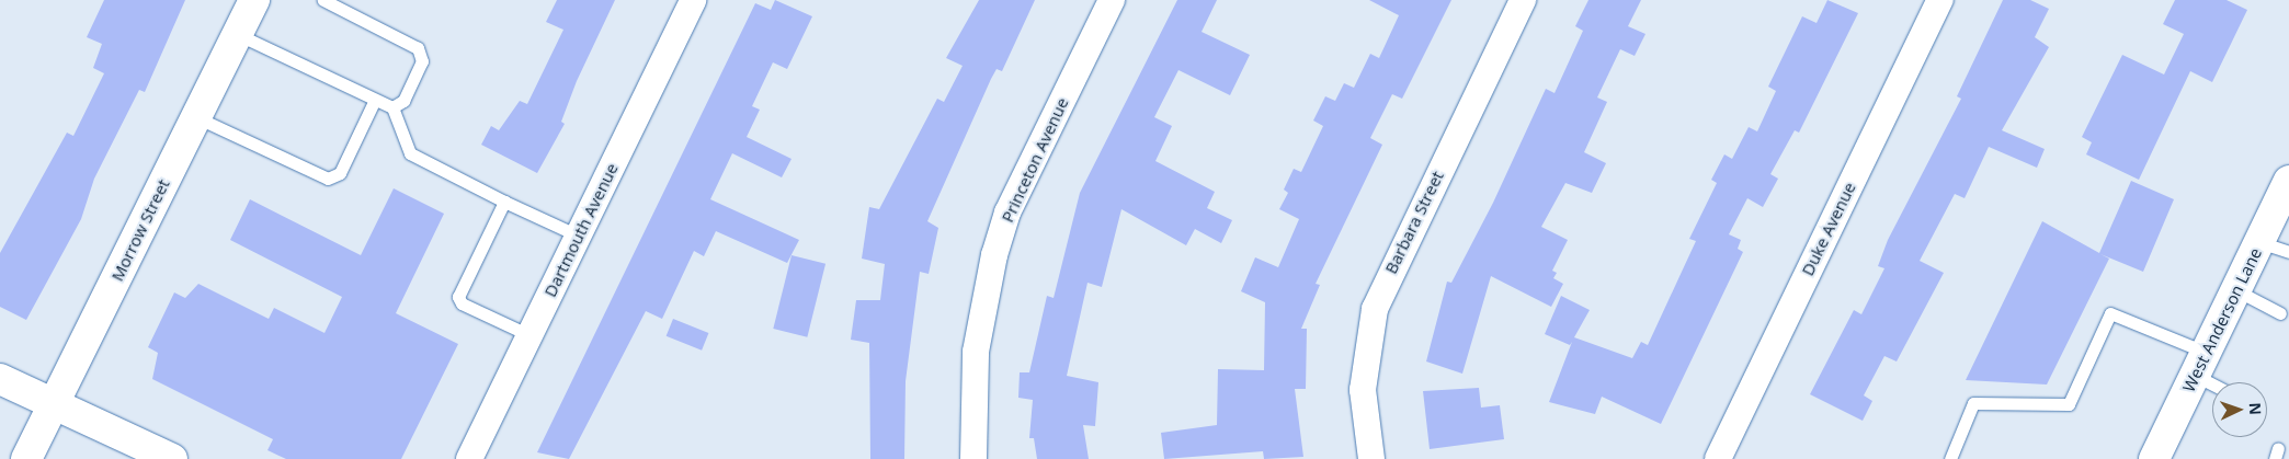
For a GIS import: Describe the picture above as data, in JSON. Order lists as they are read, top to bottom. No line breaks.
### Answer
{"streets":{"street":["Princeton Avenue","Barbara Street","Duke Avenue","Morrow Street","Dartmouth Avenue","West Anderson Lane"]},"north":"right"}
